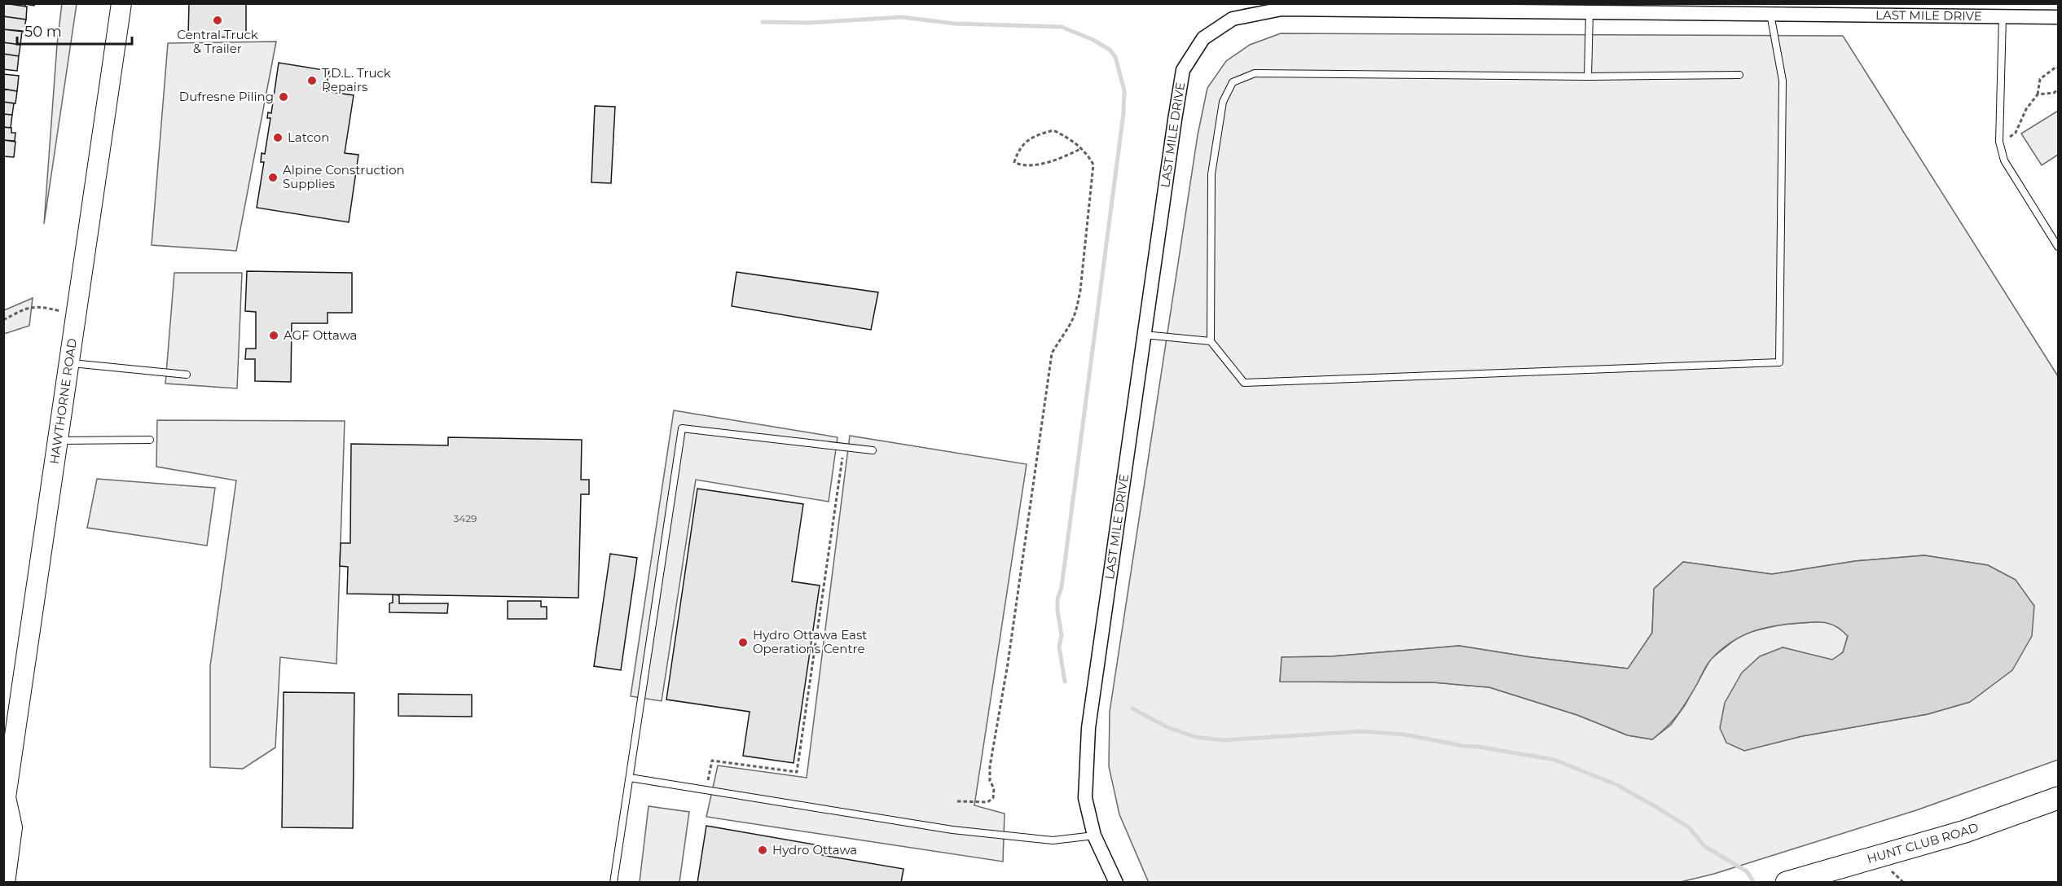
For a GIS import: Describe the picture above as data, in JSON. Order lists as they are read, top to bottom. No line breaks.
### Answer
{"streets":{"main road":["HAWTHORNE ROAD","HUNT CLUB ROAD"],"street":["LAST MILE DRIVE"]},"places":["Central Truck & Trailer","T.D.L. Truck Repairs","Dufresne Piling","Latcon","Alpine Construction Supplies","AGF Ottawa","Hydro Ottawa East Operations Centre","Hydro Ottawa"],"house_numbers":["3429"],"scale_bar":"50 m"}
